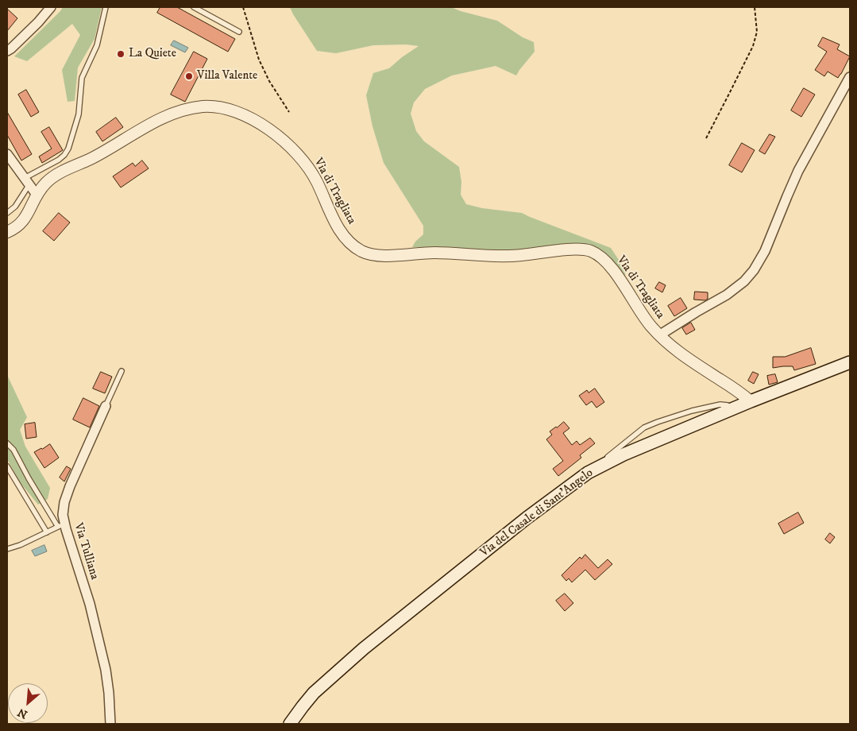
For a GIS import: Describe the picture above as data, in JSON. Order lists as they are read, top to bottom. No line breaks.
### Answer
{"streets":{"main road":["Via del Casale di Sant'Angelo"],"street":["Via di Tragliata","Via Tulliana"]},"crossings":[["Via di Tragliata","Via del Casale di Sant'Angelo"]],"places":["La Quiete","Villa Valente"],"north":"bottom left"}
